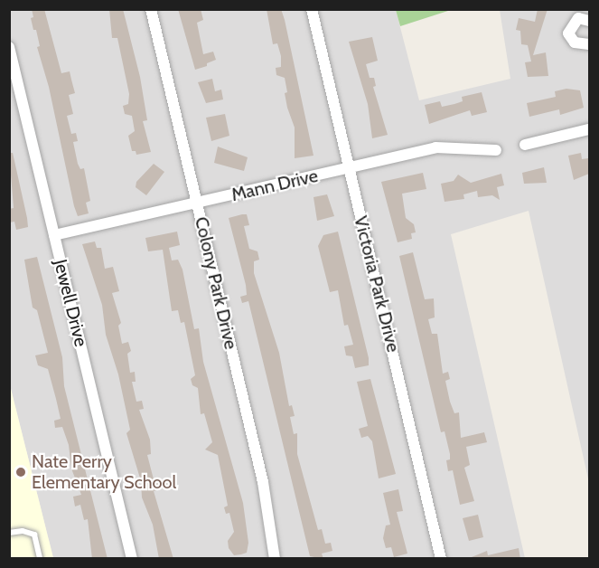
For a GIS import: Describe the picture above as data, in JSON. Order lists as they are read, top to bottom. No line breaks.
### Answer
{"streets":{"street":["Mann Drive","Colony Park Drive","Victoria Park Drive","Jewell Drive"]},"crossings":[["Mann Drive","Colony Park Drive"],["Mann Drive","Victoria Park Drive"],["Mann Drive","Jewell Drive"]],"places":["Nate Perry Elementary School"]}
